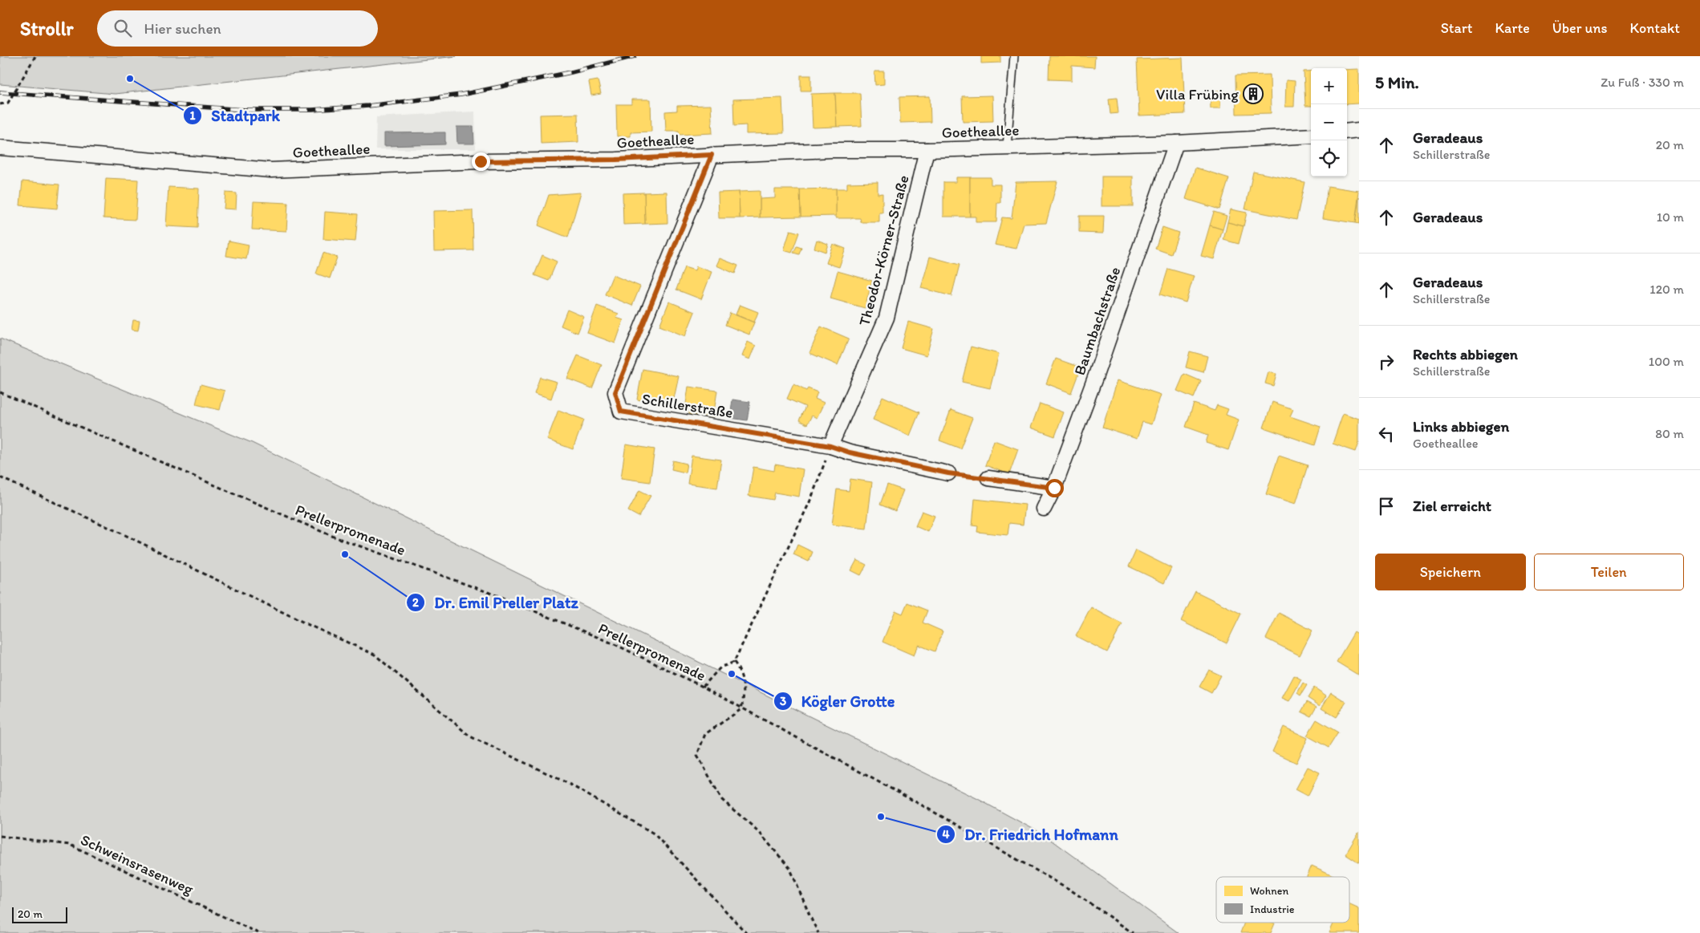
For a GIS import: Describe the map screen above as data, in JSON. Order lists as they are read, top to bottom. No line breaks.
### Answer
{"streets":{"street":["Goetheallee","Theodor-Körner-Straße","Baumbachstraße","Schillerstraße"],"path":["Prellerpromenade","Schweinsrasenweg"]},"crossings":[["Goetheallee","Theodor-Körner-Straße"],["Goetheallee","Baumbachstraße"],["Goetheallee","Schillerstraße"],["Theodor-Körner-Straße","Schillerstraße"]],"places":{"other":["Stadtpark","Dr. Emil Preller Platz","Kögler Grotte","Dr. Friedrich Hofmann"],"building":["Villa Frübing"]},"legend":["Wohnen","Industrie"],"scale_bar":"20 m","page":{"header":"Strollr","search":"Hier suchen","nav":["Start","Karte","Über uns","Kontakt"],"heading":["5 Min.","Zu Fuß · 330 m"],"map_buttons":["+","−"],"list":[["Geradeaus","Schillerstraße","20 m"],["Geradeaus","10 m"],["Geradeaus","Schillerstraße","120 m"],["Rechts abbiegen","Schillerstraße","100 m"],["Links abbiegen","Goetheallee","80 m"],"Ziel erreicht"],"buttons":["Speichern","Teilen"],"scale":"20 m"}}
